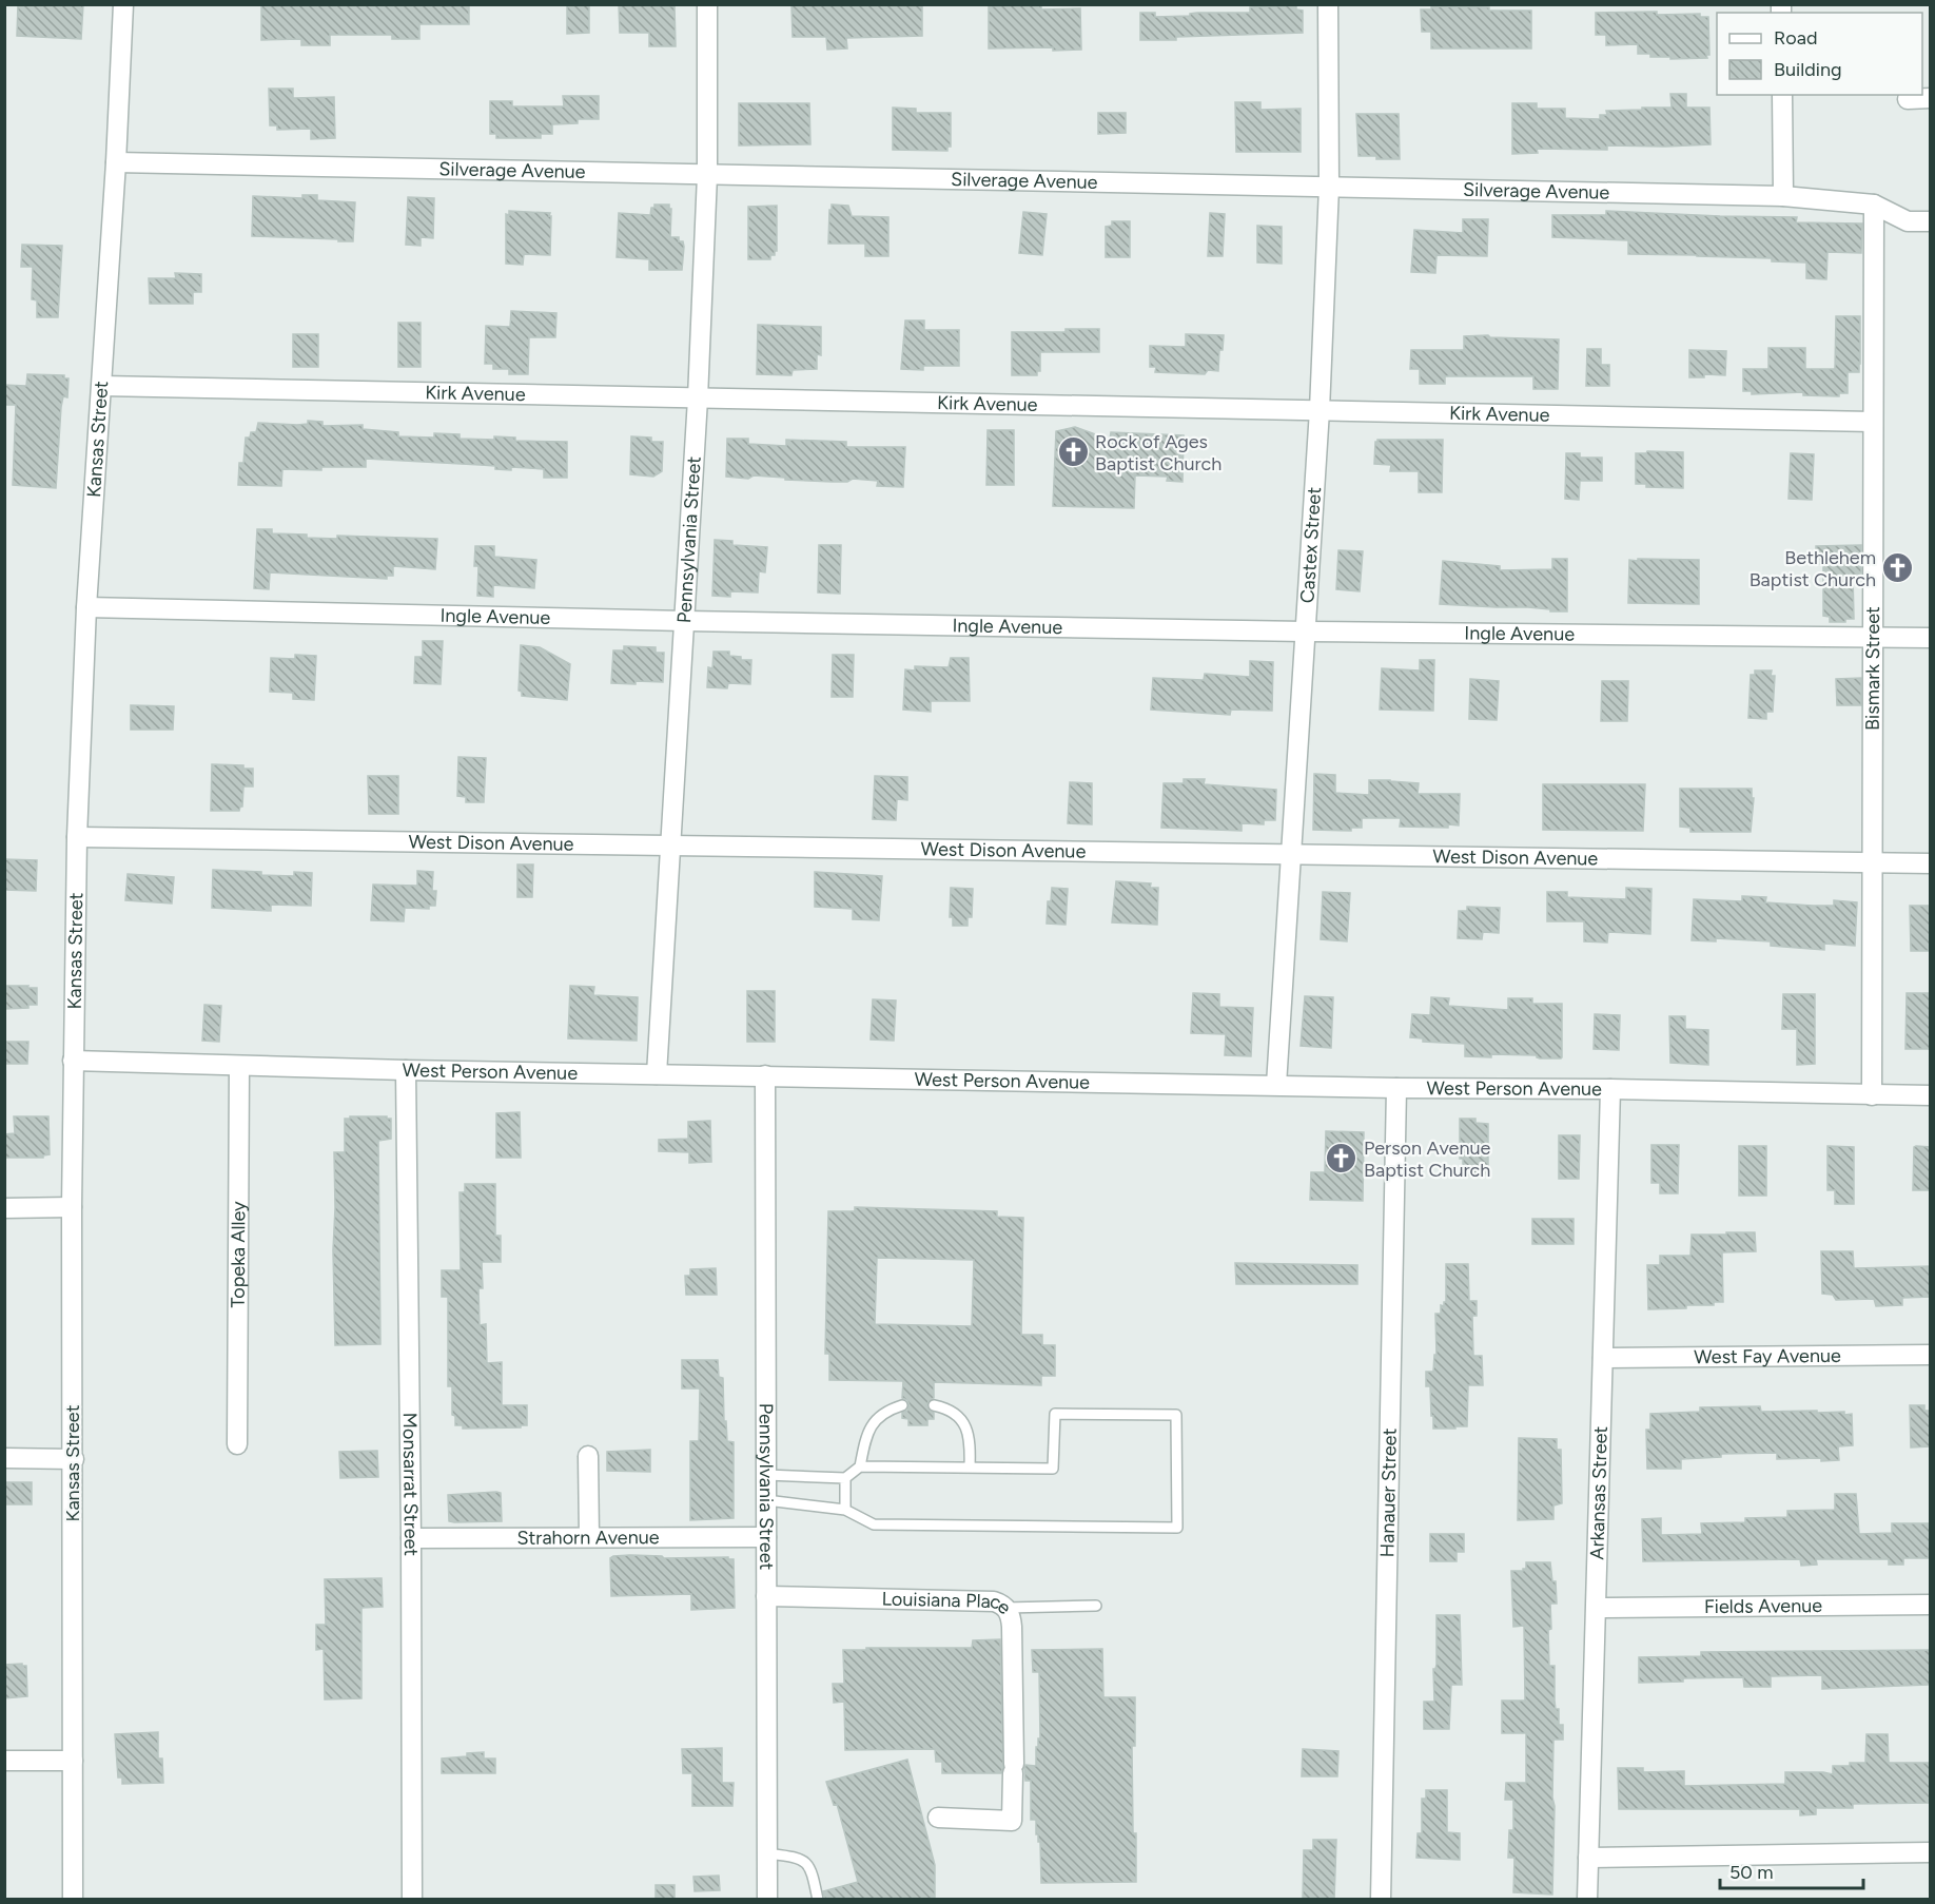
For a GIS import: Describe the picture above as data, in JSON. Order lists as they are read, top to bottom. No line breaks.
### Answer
{"streets":{"street":["Silverage Avenue","Kirk Avenue","Kansas Street","Pennsylvania Street","Castex Street","Ingle Avenue","Bismark Street","West Dison Avenue","West Person Avenue","Topeka Alley","West Fay Avenue","Monsarrat Street","Hanauer Street","Arkansas Street","Strahorn Avenue","Fields Avenue","Louisiana Place"]},"crossings":[["Silverage Avenue","Kansas Street"],["Silverage Avenue","Pennsylvania Street"],["Silverage Avenue","Castex Street"],["Silverage Avenue","Bismark Street"],["Kirk Avenue","Kansas Street"],["Kirk Avenue","Pennsylvania Street"],["Kirk Avenue","Castex Street"],["Kirk Avenue","Bismark Street"],["Kansas Street","Ingle Avenue"],["Kansas Street","West Dison Avenue"],["Kansas Street","West Person Avenue"],["Pennsylvania Street","Ingle Avenue"],["Pennsylvania Street","West Dison Avenue"],["Pennsylvania Street","West Person Avenue"],["Pennsylvania Street","Strahorn Avenue"],["Pennsylvania Street","Louisiana Place"],["Castex Street","Ingle Avenue"],["Castex Street","West Dison Avenue"],["Castex Street","West Person Avenue"],["Ingle Avenue","Bismark Street"],["Bismark Street","West Dison Avenue"],["Bismark Street","West Person Avenue"],["West Person Avenue","Topeka Alley"],["West Person Avenue","Monsarrat Street"],["West Person Avenue","Hanauer Street"],["West Person Avenue","Arkansas Street"],["West Fay Avenue","Arkansas Street"],["Monsarrat Street","Strahorn Avenue"],["Arkansas Street","Fields Avenue"]],"places":{"church":["Rock of Ages Baptist Church","Bethlehem Baptist Church","Person Avenue Baptist Church"]},"legend":["Road","Building"],"scale_bar":"50 m"}
